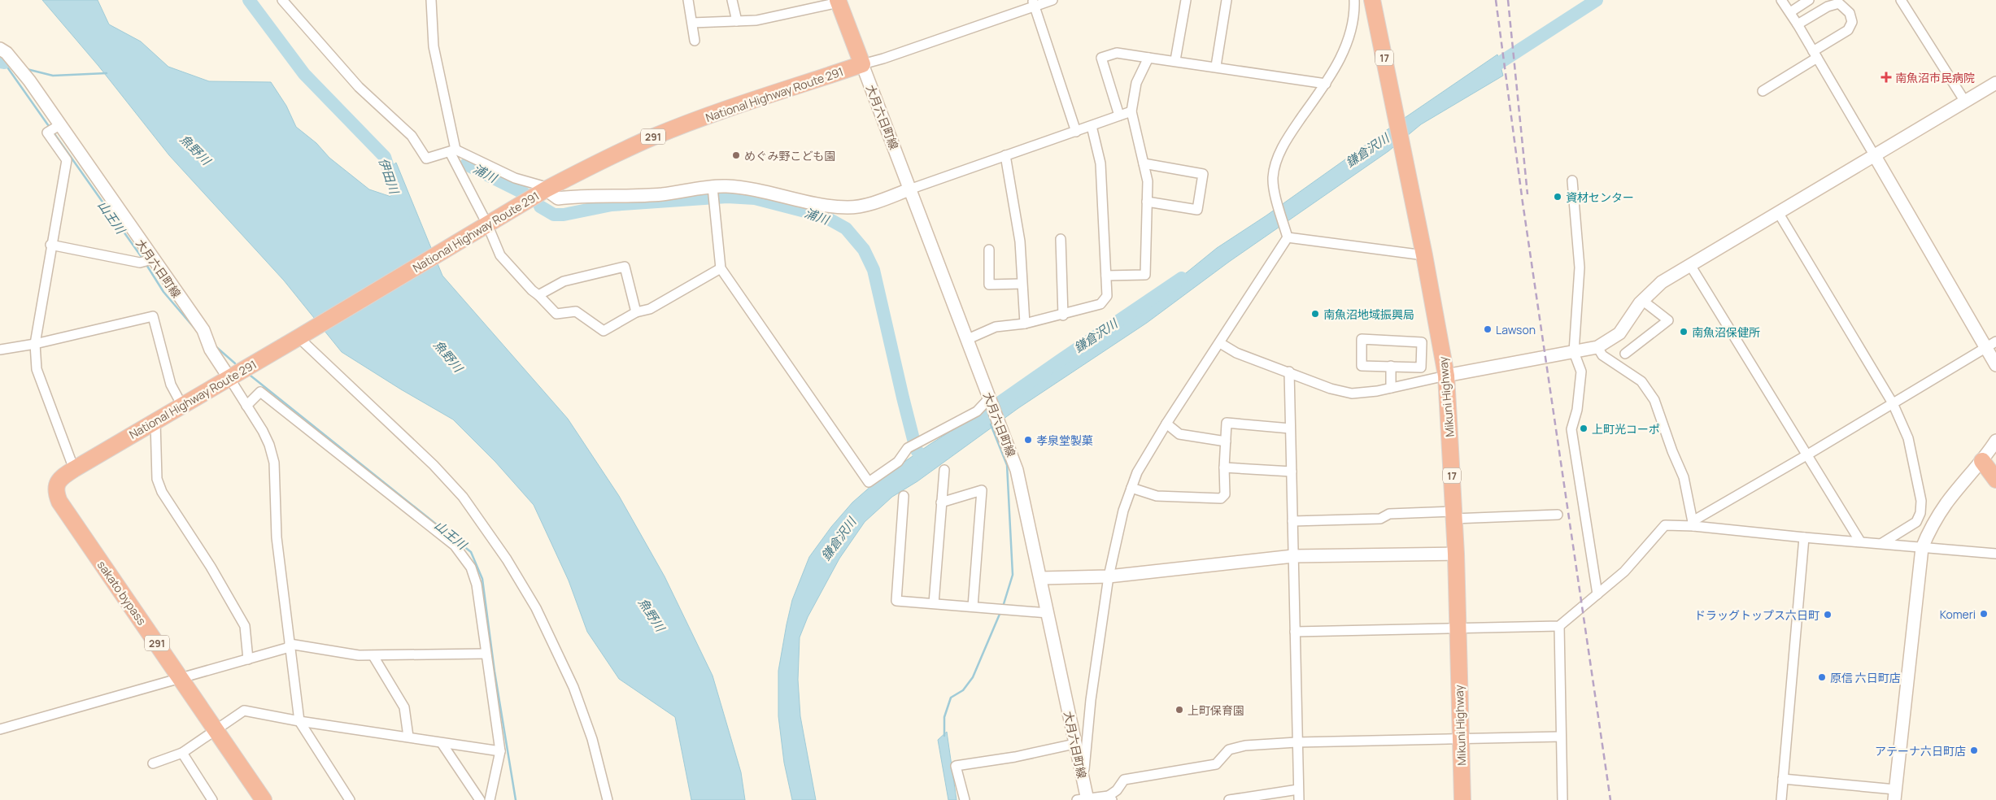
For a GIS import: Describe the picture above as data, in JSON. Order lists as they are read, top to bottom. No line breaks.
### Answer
{"streets":{"highway":["17","National Highway Route 291","291","Mikuni Highway","sakato bypass"],"street":["大月六日町線"]},"crossings":[["National Highway Route 291","大月六日町線"],["National Highway Route 291","sakato bypass"]],"water":["魚野川","鎌倉沢川","浦川","伊田川","山王川"],"places":{"health":["南魚沼市民病院"],"other":["めぐみ野こども園","資材センター","南魚沼地域振興局","Lawson","南魚沼保健所","上町光コーポ","孝泉堂製菓","Komeri","ドラッグトップス六日町","原信 六日町店","上町保育園","アテーナ六日町店"]}}
